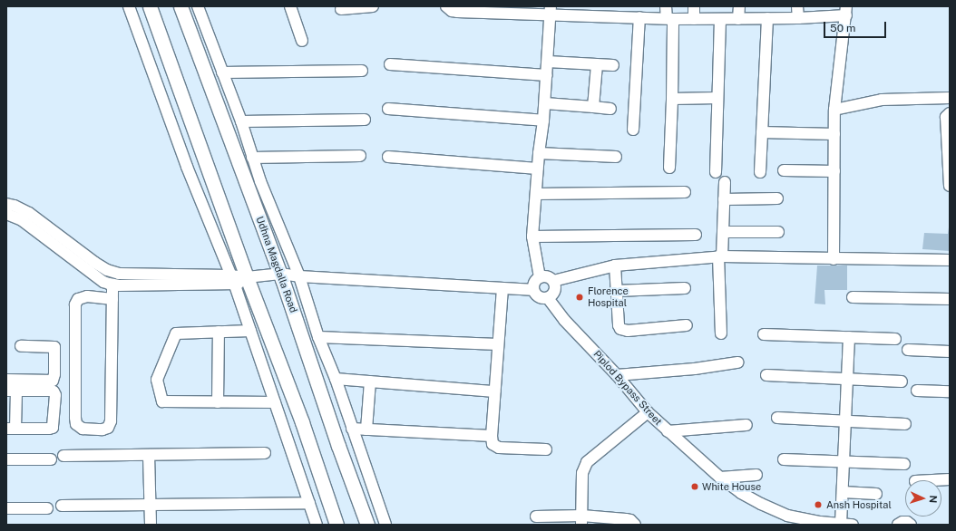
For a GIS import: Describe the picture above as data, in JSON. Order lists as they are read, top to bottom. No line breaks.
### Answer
{"streets":{"main road":["Udhna Magdalla Road"],"street":["Piplod Bypass Street"]},"places":["Florence Hospital","White House","Ansh Hospital"],"scale_bar":"50 m","north":"right"}
